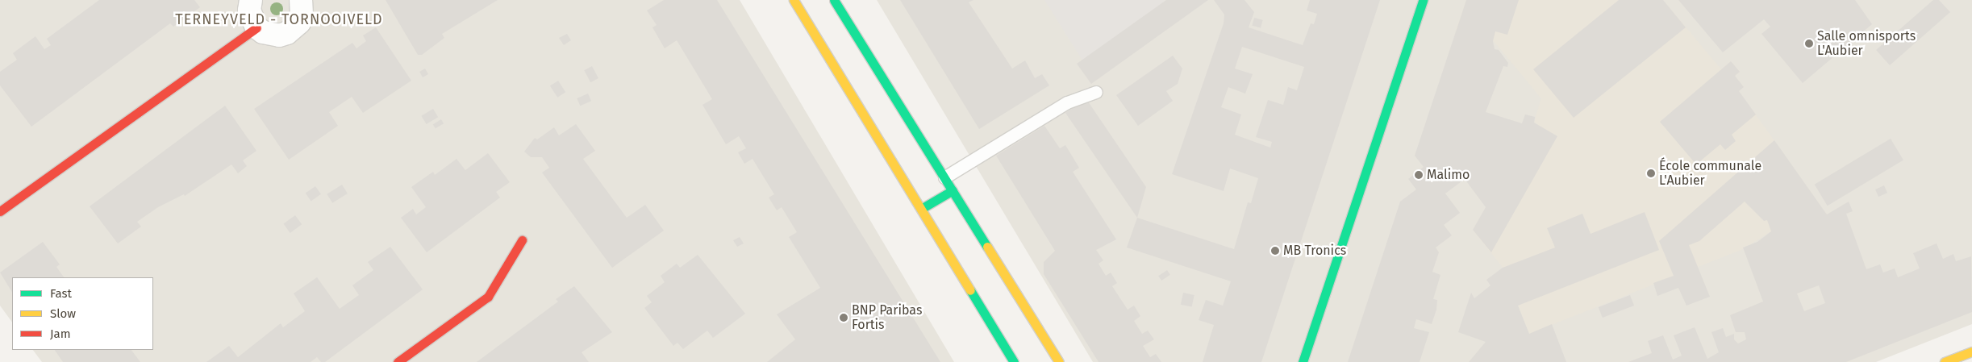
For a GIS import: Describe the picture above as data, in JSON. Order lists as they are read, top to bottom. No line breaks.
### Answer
{"districts":["TERNEYVELD - TORNOOIVELD"],"places":["Salle omnisports L'Aubier","École communale L'Aubier","Malimo","MB Tronics","BNP Paribas Fortis"],"legend":["Fast","Slow","Jam"]}
